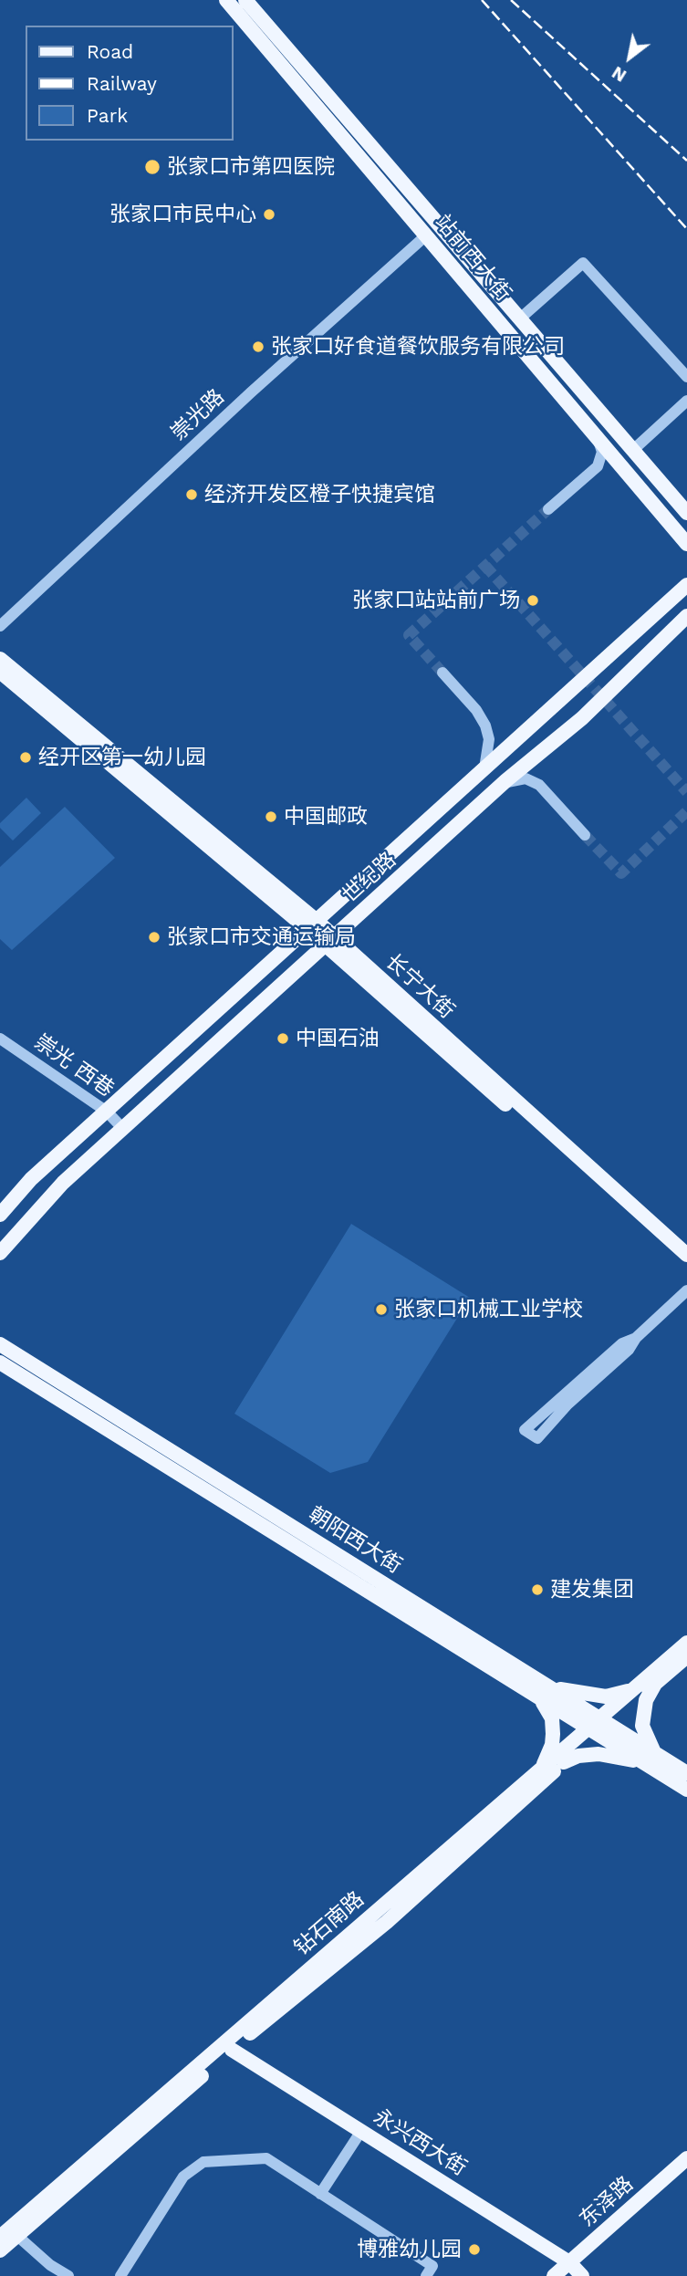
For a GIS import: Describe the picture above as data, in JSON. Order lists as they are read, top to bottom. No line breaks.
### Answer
{"streets":{"main road":["站前西大街","世纪路","长宁大街","朝阳西大街","钻石南路","永兴西大街","东泽路"],"street":["崇光路","崇光 西巷"]},"crossings":[["站前西大街","崇光路"],["世纪路","长宁大街"],["世纪路","崇光 西巷"],["朝阳西大街","钻石南路"],["钻石南路","永兴西大街"],["永兴西大街","东泽路"]],"places":["张家口市第四医院","张家口市民中心","张家口好食道餐饮服务有限公司","经济开发区橙子快捷宾馆","张家口站站前广场","经开区第一幼儿园","中国邮政","张家口市交通运输局","中国石油","张家口机械工业学校","建发集团","博雅幼儿园"],"legend":["Road","Railway","Park"],"north":"bottom left"}
